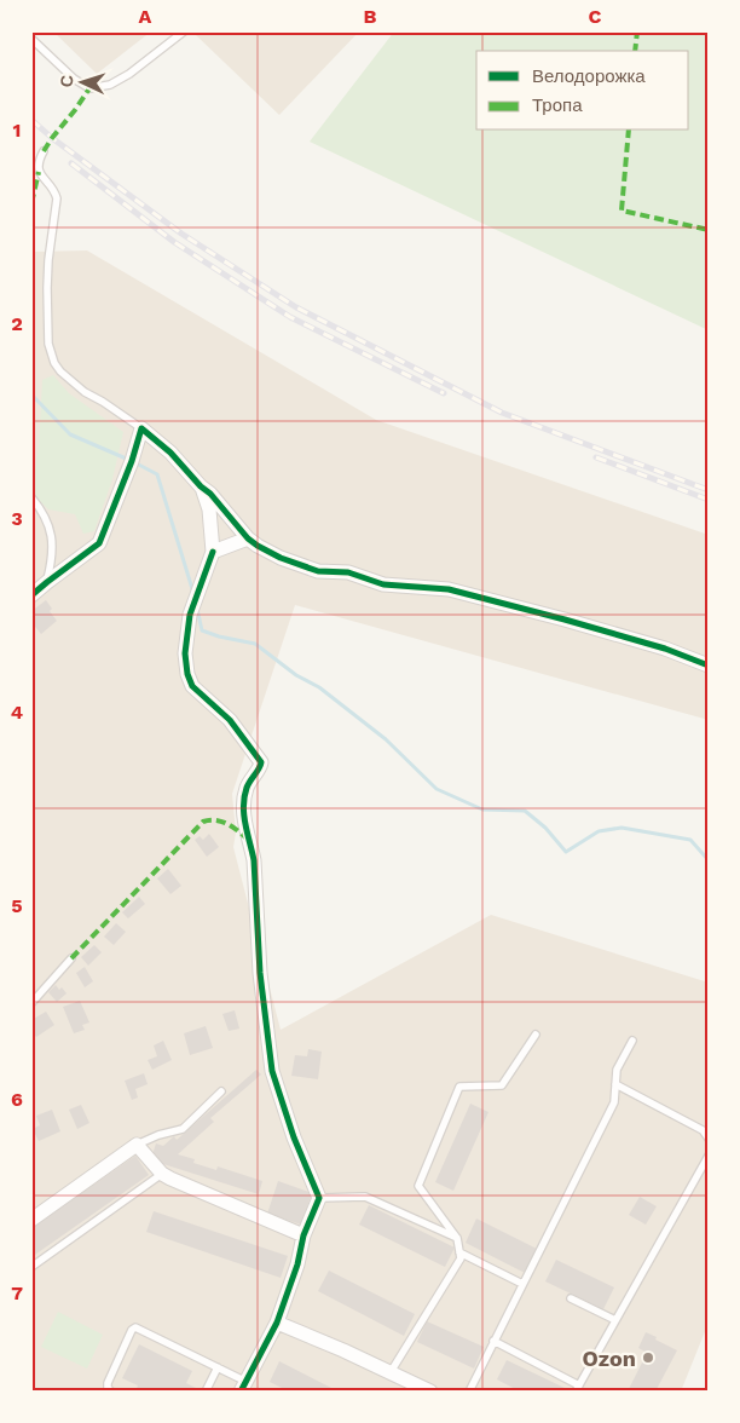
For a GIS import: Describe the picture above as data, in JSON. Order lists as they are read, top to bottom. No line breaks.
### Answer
{"places":["Ozon"],"legend":["Велодорожка","Тропа"],"north":"left","grid":{"columns":["A","B","C"],"rows":["1","2","3","4","5","6","7"]}}
